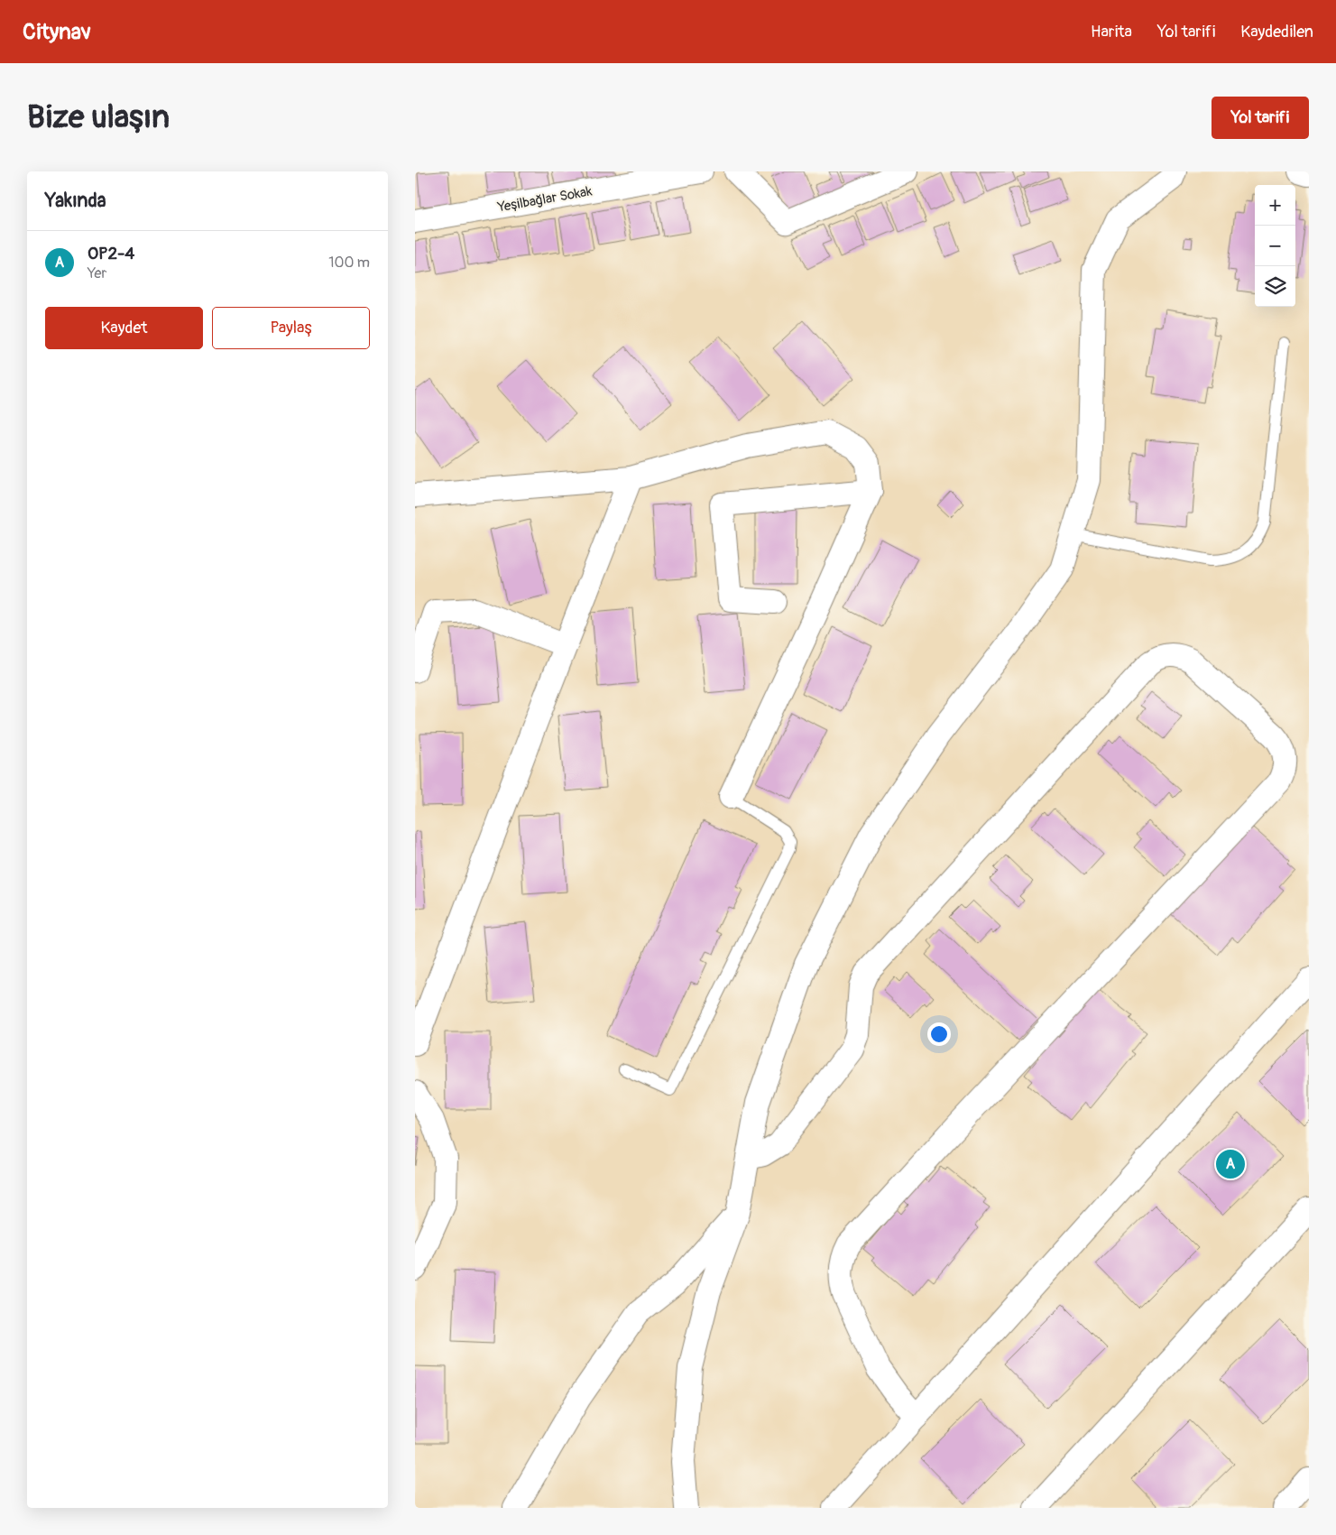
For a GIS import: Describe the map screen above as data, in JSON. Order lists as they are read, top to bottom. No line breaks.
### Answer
{"streets":{"street":["Yeşilbağlar Sokak"]},"page":{"header":"Citynav","nav":["Harita","Yol tarifi","Kaydedilen"],"buttons":["Yol tarifi",["Kaydet","Paylaş"]],"title":"Bize ulaşın","heading":"Yakında","map_buttons":["+","−"],"list":[{"mark":"A","name":"OP2-4","note":"Yer","value":"100 m"}],"pins":"A"}}
